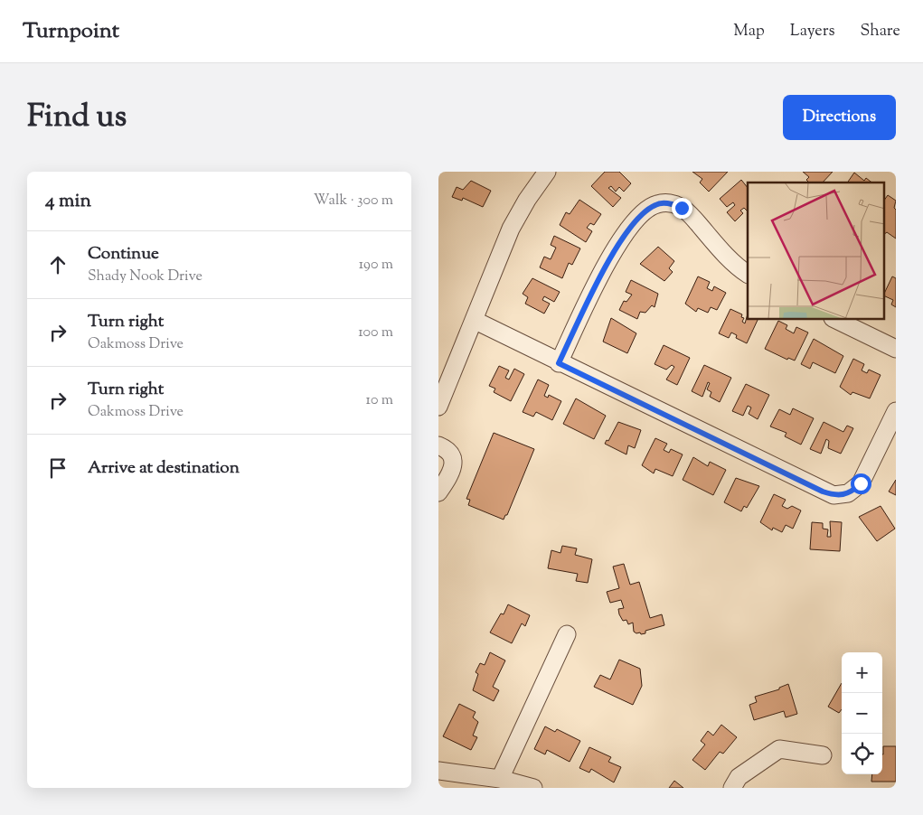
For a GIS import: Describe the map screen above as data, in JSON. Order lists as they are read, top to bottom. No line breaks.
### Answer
{"page":{"header":"Turnpoint","nav":["Map","Layers","Share"],"title":"Find us","buttons":"Directions","heading":["4 min","Walk · 300 m"],"list":[["Continue","Shady Nook Drive","190 m"],["Turn right","Oakmoss Drive","100 m"],["Turn right","Oakmoss Drive","10 m"],"Arrive at destination"],"map_buttons":["+","−"]}}
